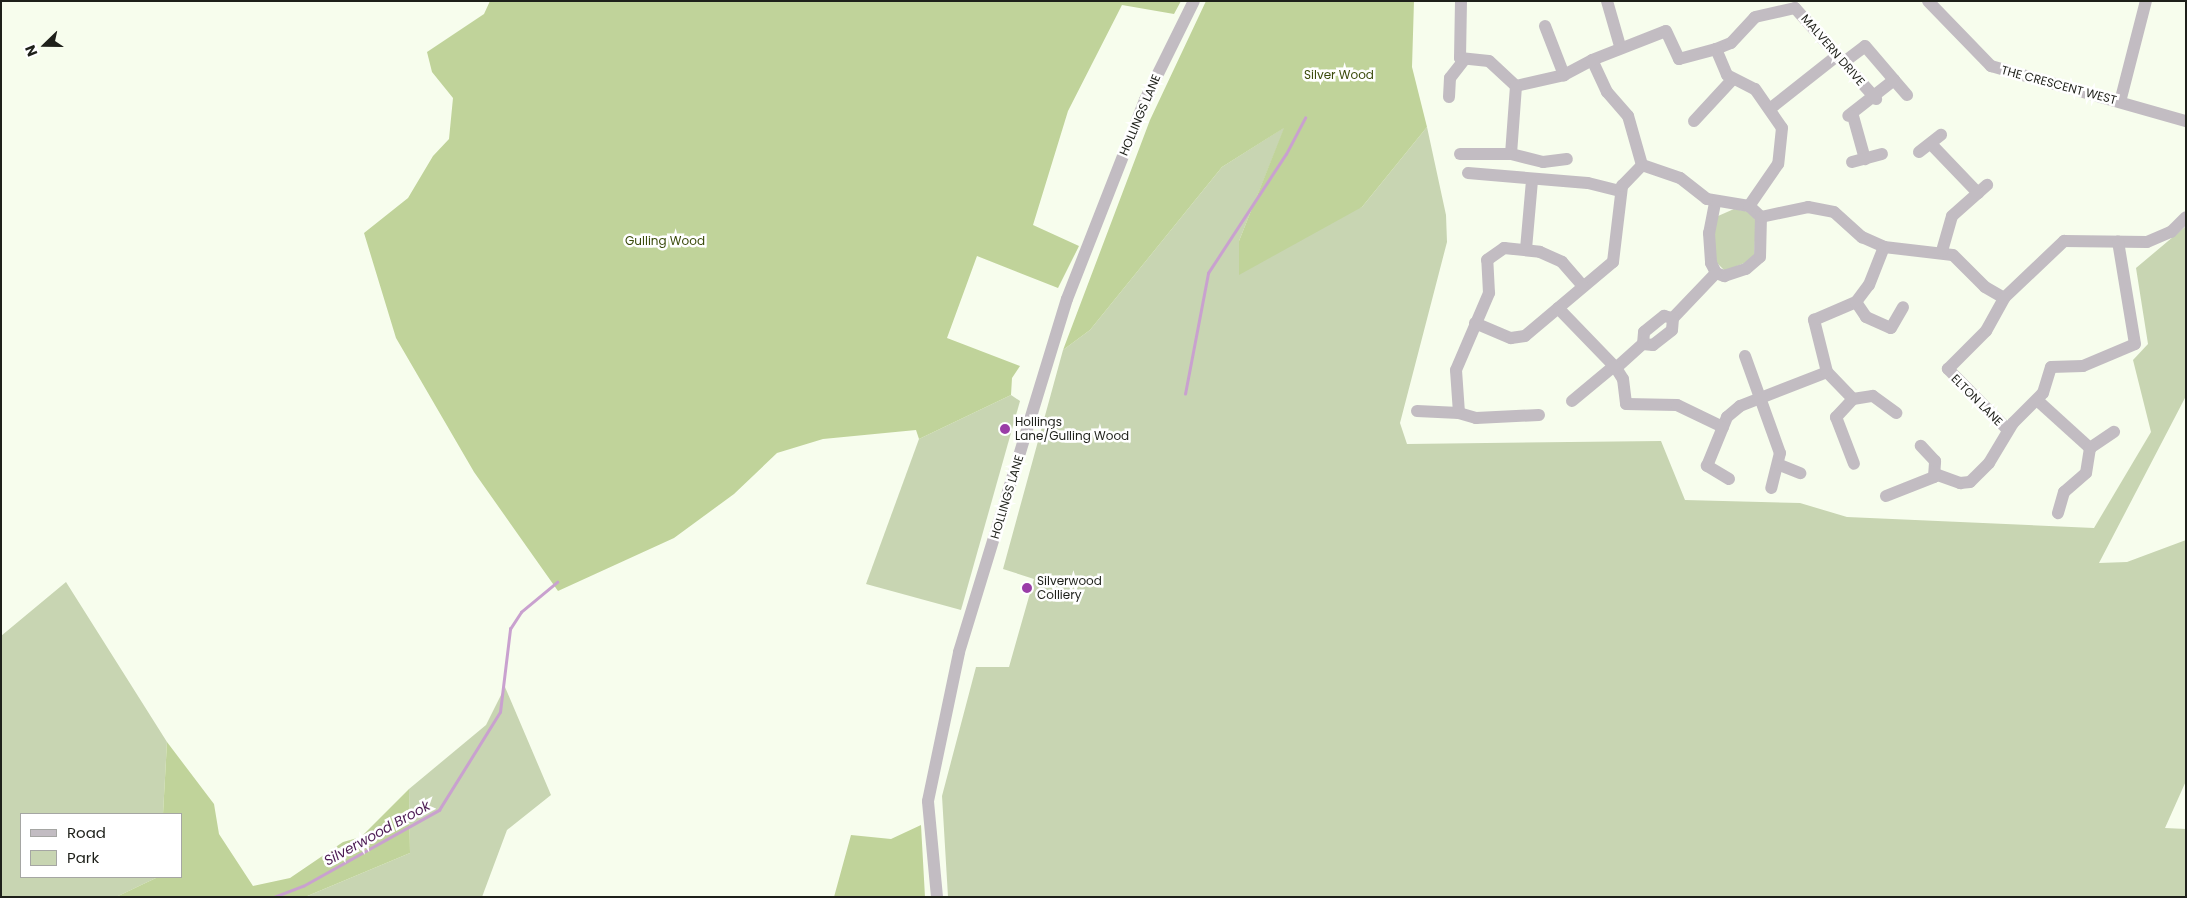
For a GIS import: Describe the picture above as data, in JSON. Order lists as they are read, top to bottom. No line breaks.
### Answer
{"streets":{"street":["MALVERN DRIVE","THE CRESCENT WEST","HOLLINGS LANE","ELTON LANE"]},"water":["Silverwood Brook"],"parks":["Silver Wood","Gulling Wood"],"places":["Hollings Lane/Gulling Wood","Silverwood Colliery"],"legend":["Road","Park"],"north":"left"}
